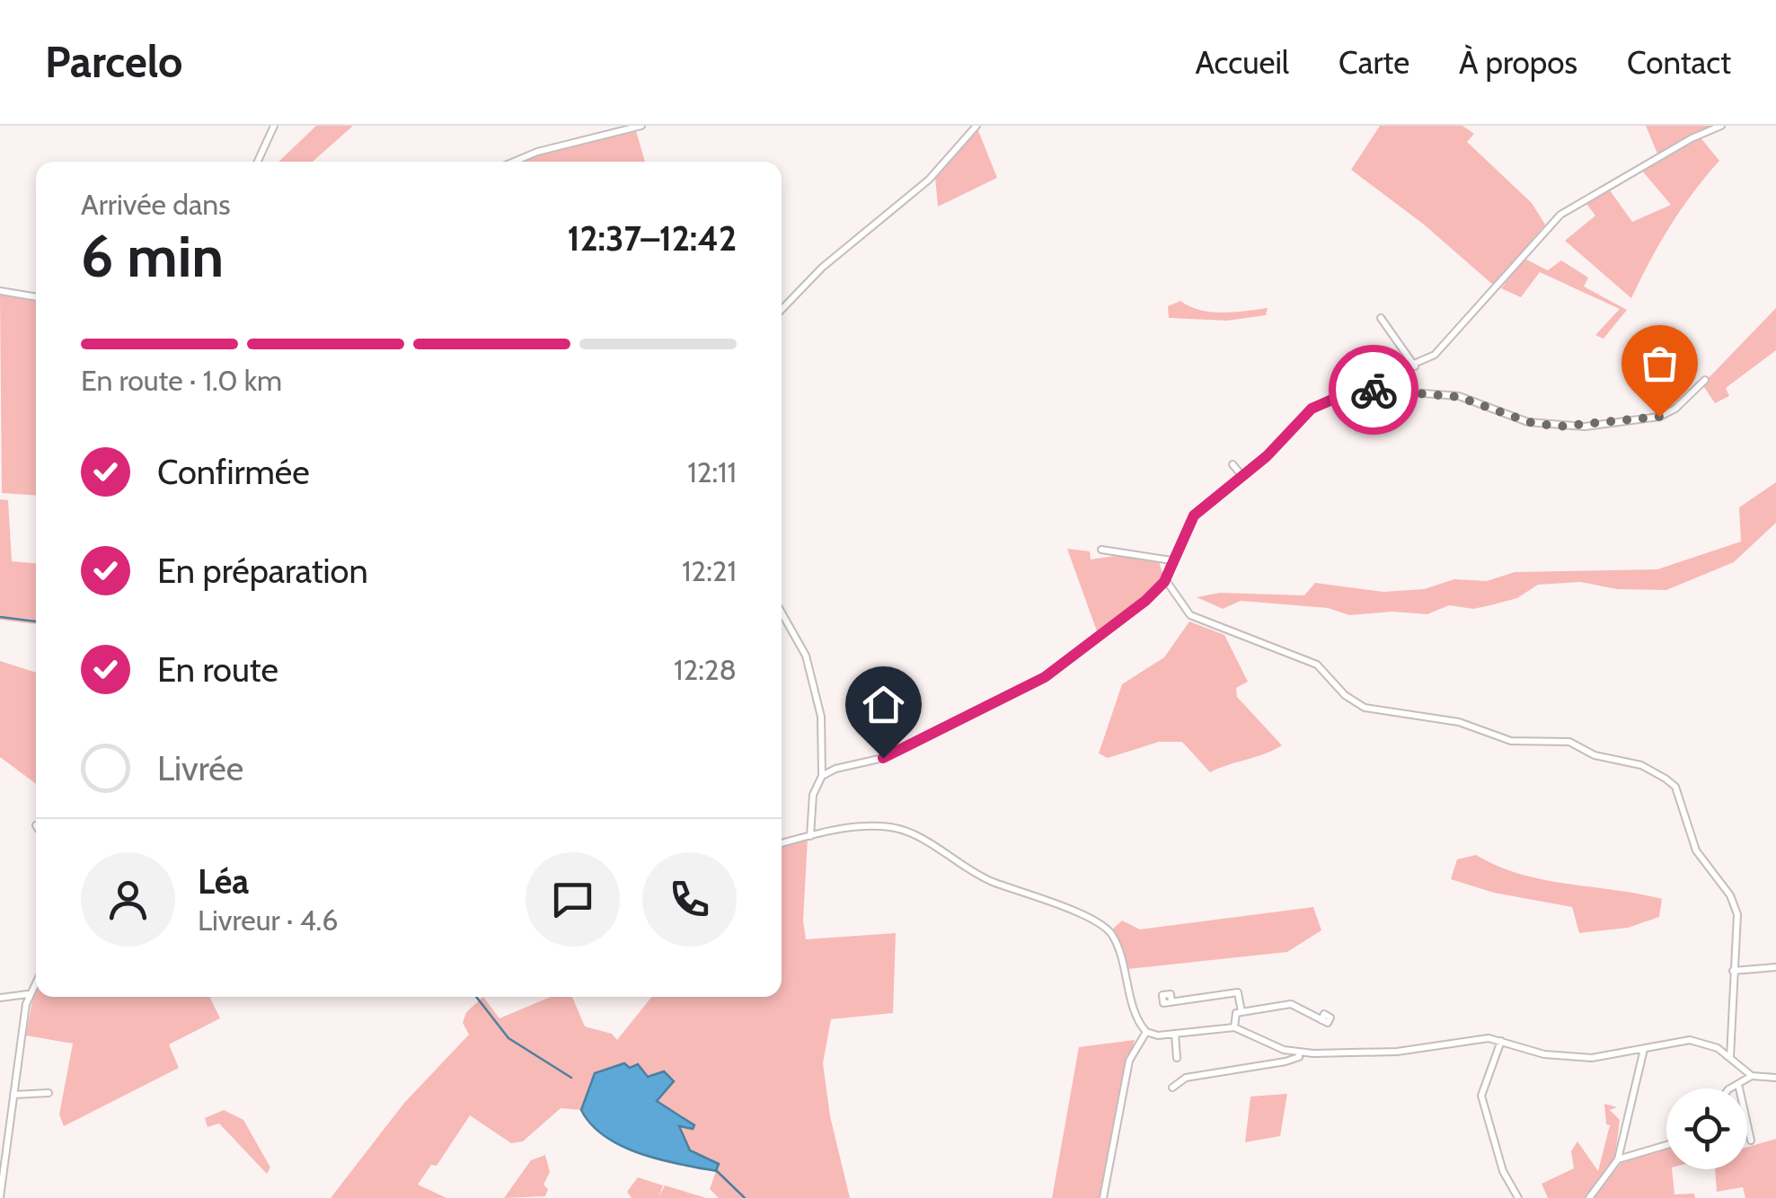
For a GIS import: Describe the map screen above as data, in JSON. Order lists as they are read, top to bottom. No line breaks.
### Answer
{"page":{"header":"Parcelo","nav":["Accueil","Carte","À propos","Contact"],"heading":["6 min","Arrivée dans","12:37–12:42"],"panel":["Léa","Livreur · 4.6"],"bar":"En route · 1.0 km","list":[["Confirmée","12:11"],["En préparation","12:21"],["En route","12:28"],"Livrée"]}}
